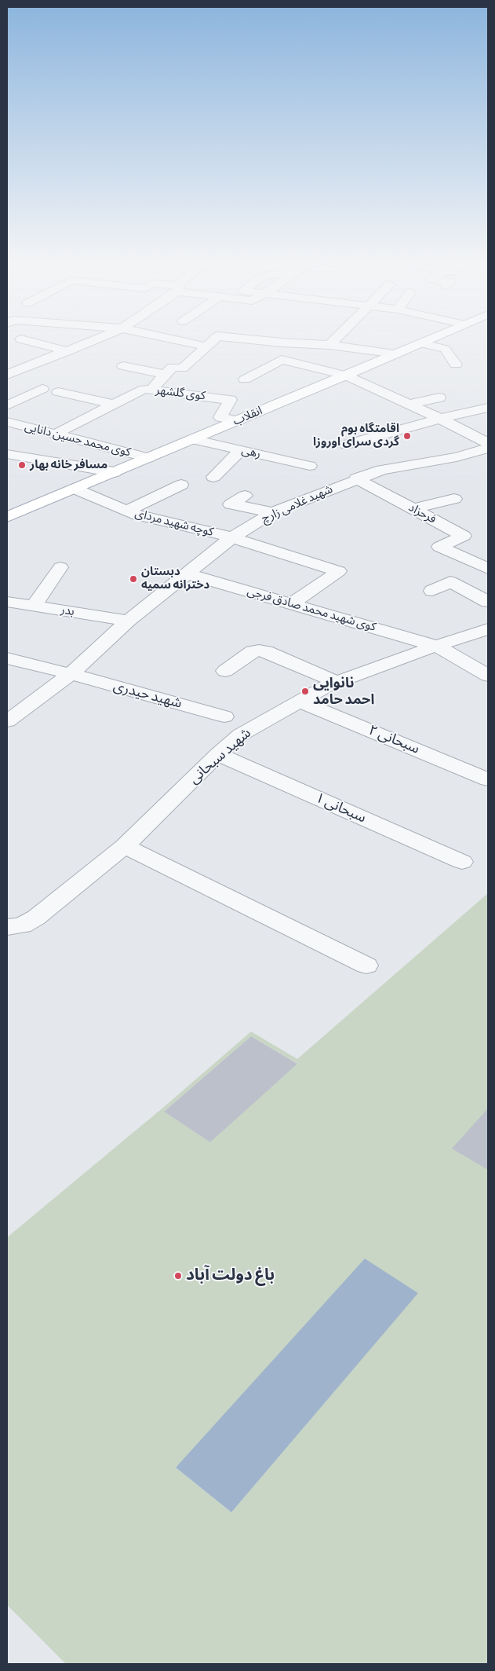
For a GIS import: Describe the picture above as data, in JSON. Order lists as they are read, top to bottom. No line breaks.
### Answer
{"streets":{"main road":["انقلاب"],"street":["کوی گلشهر","کوی محمد حسین دانایی","رهی","شهید غلامی زارچ","فرحزاد","کوچه شهید مردای","کوی شهید محمد صادق فرجی","بدر","شهید حیدری","سبحانی ۲","شهید سبحانی","سبحانی ۱"]},"crossings":[["کوی گلشهر","انقلاب"],["کوی گلشهر","کوی محمد حسین دانایی"],["انقلاب","کوی محمد حسین دانایی"],["انقلاب","رهی"],["انقلاب","کوچه شهید مردای"],["شهید غلامی زارچ","فرحزاد"],["شهید غلامی زارچ","کوچه شهید مردای"],["شهید غلامی زارچ","کوی شهید محمد صادق فرجی"],["شهید غلامی زارچ","بدر"],["شهید غلامی زارچ","شهید حیدری"],["کوچه شهید مردای","کوی شهید محمد صادق فرجی"],["کوی شهید محمد صادق فرجی","شهید سبحانی"],["سبحانی ۲","شهید سبحانی"],["شهید سبحانی","سبحانی ۱"]],"places":["اقامتگاه بوم گردی سرای اوروزا","مسافر خانه بهار","دبستان دخترانه سمیه","نانوایی احمد حامد","باغ دولت آباد"]}
